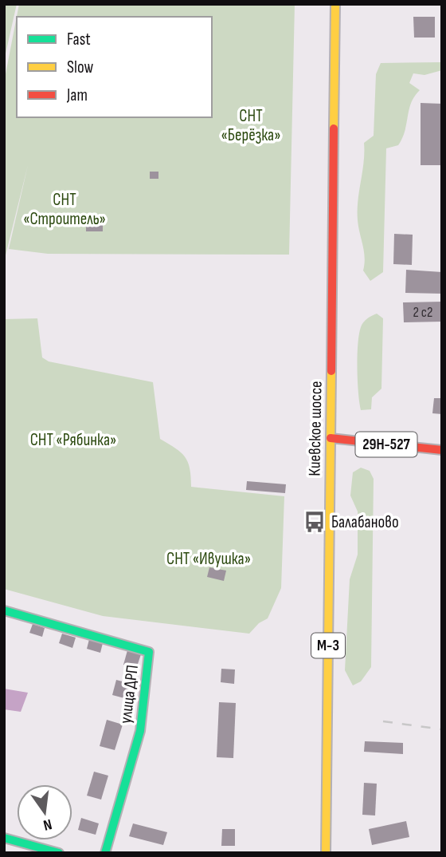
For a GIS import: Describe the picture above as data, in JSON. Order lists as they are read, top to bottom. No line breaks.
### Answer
{"streets":{"main road":["Киевское шоссе","29Н-527","М-3","улица ДРП"]},"crossings":[["Киевское шоссе","29Н-527"]],"parks":["СНТ «Берёзка»","СНТ «Строитель»","СНТ «Рябинка»","СНТ «Ивушка»"],"places":{"bus stop":["Балабаново"]},"house_numbers":["2 с2"],"legend":["Fast","Slow","Jam"],"north":"bottom"}
